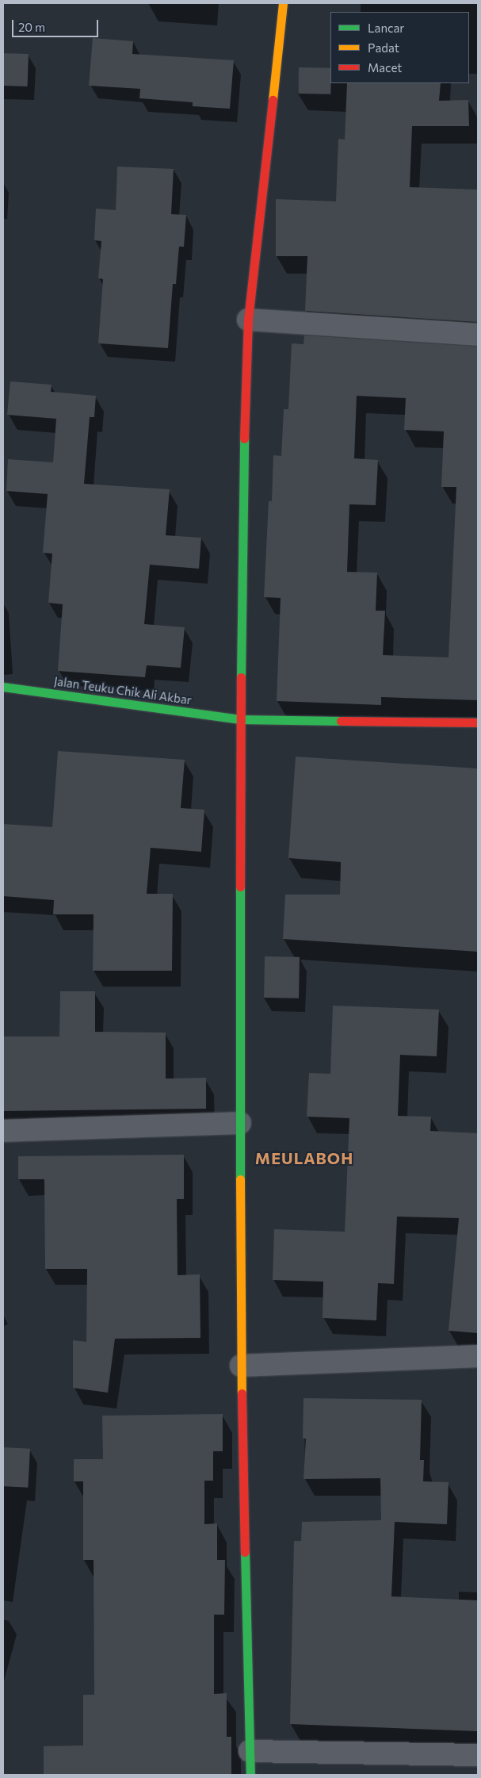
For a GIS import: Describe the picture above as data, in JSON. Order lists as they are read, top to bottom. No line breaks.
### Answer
{"streets":{"street":["Jalan Teuku Chik Ali Akbar"]},"districts":["MEULABOH"],"legend":["Lancar","Padat","Macet"],"scale_bar":"20 m"}
